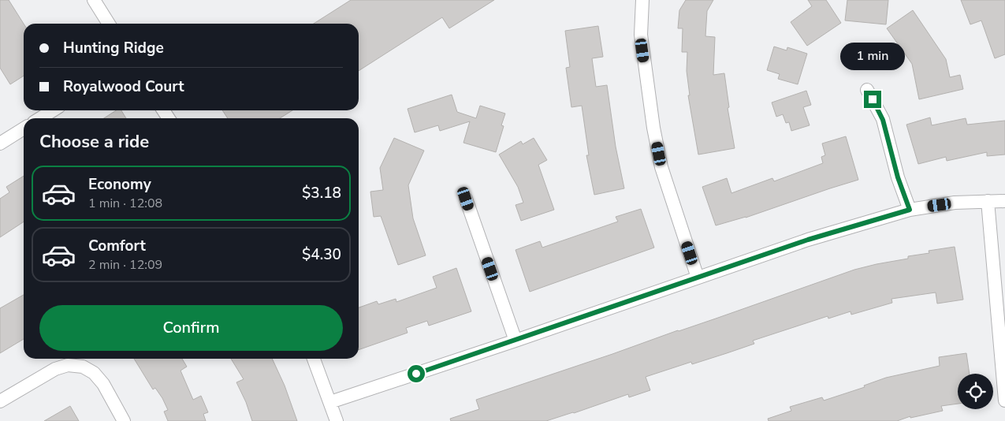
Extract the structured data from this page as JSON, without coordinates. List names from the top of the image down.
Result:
{
  "page": {
    "banner": ["Hunting Ridge", "Royalwood Court"],
    "bubble": "1 min",
    "heading": "Choose a ride",
    "list": [
      {
        "name": "Economy",
        "note": "1 min · 12:08",
        "value": "$3.18"
      },
      {
        "name": "Comfort",
        "note": "2 min · 12:09",
        "value": "$4.30"
      }
    ],
    "buttons": "Confirm"
  }
}
